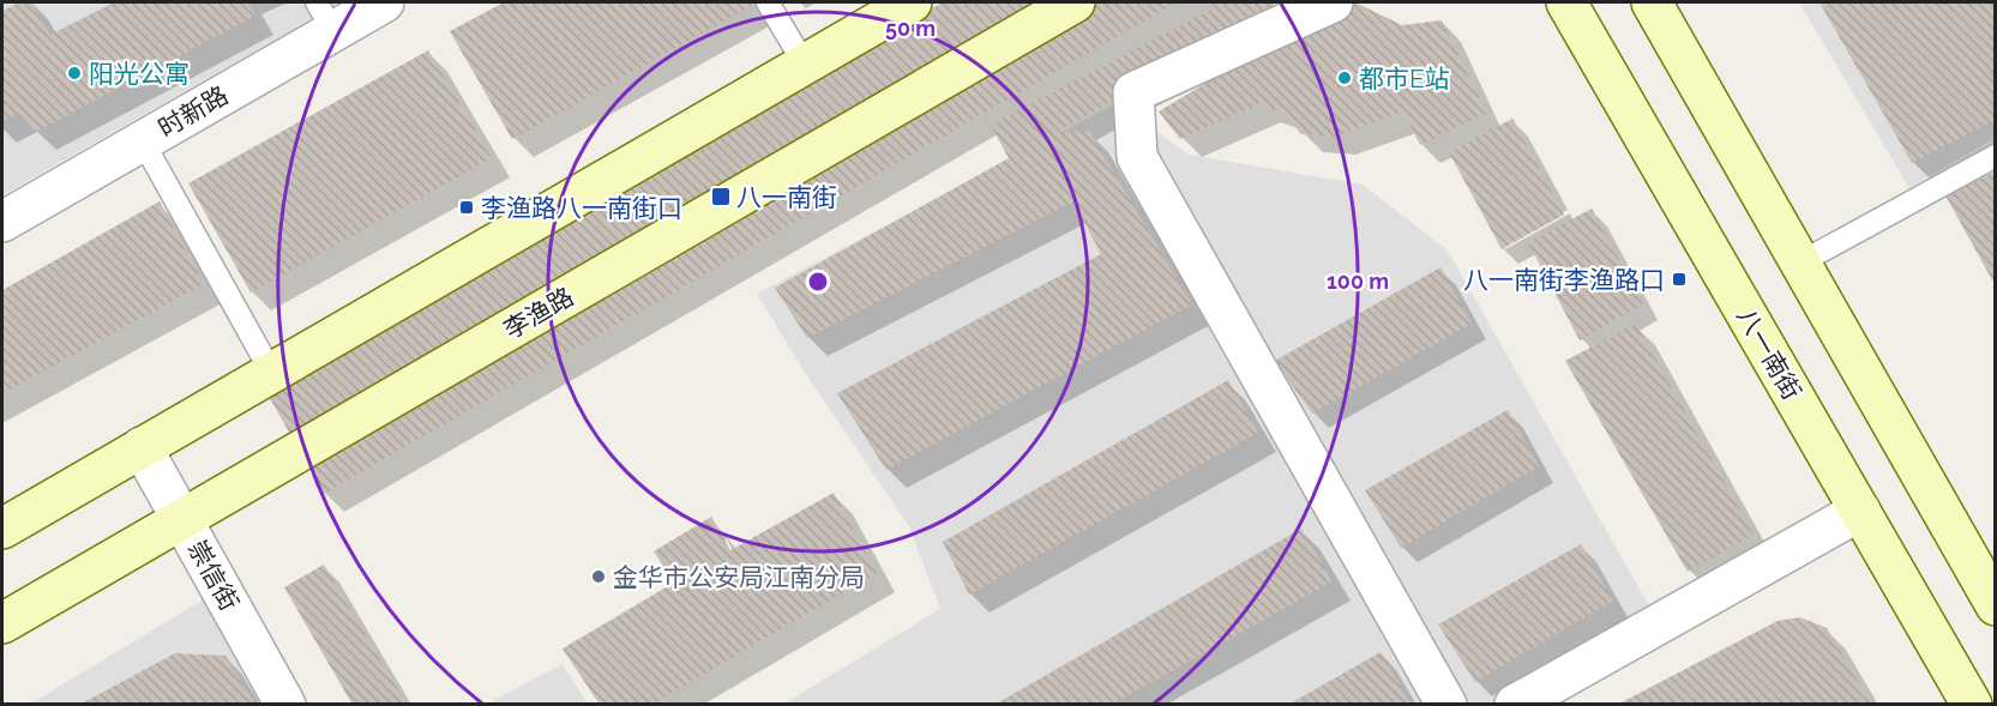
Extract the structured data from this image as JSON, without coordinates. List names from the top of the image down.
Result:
{
  "streets": {
    "main road": ["李渔路", "八一南街"],
    "street": ["时新路", "崇信街"]
  },
  "crossings": [
    ["李渔路", "崇信街"]
  ],
  "places": {
    "other": ["阳光公寓", "都市E站", "金华市公安局江南分局"],
    "transit": ["八一南街", "李渔路八一南街口", "八一南街李渔路口"]
  },
  "rings": ["50 m", "100 m"]
}
